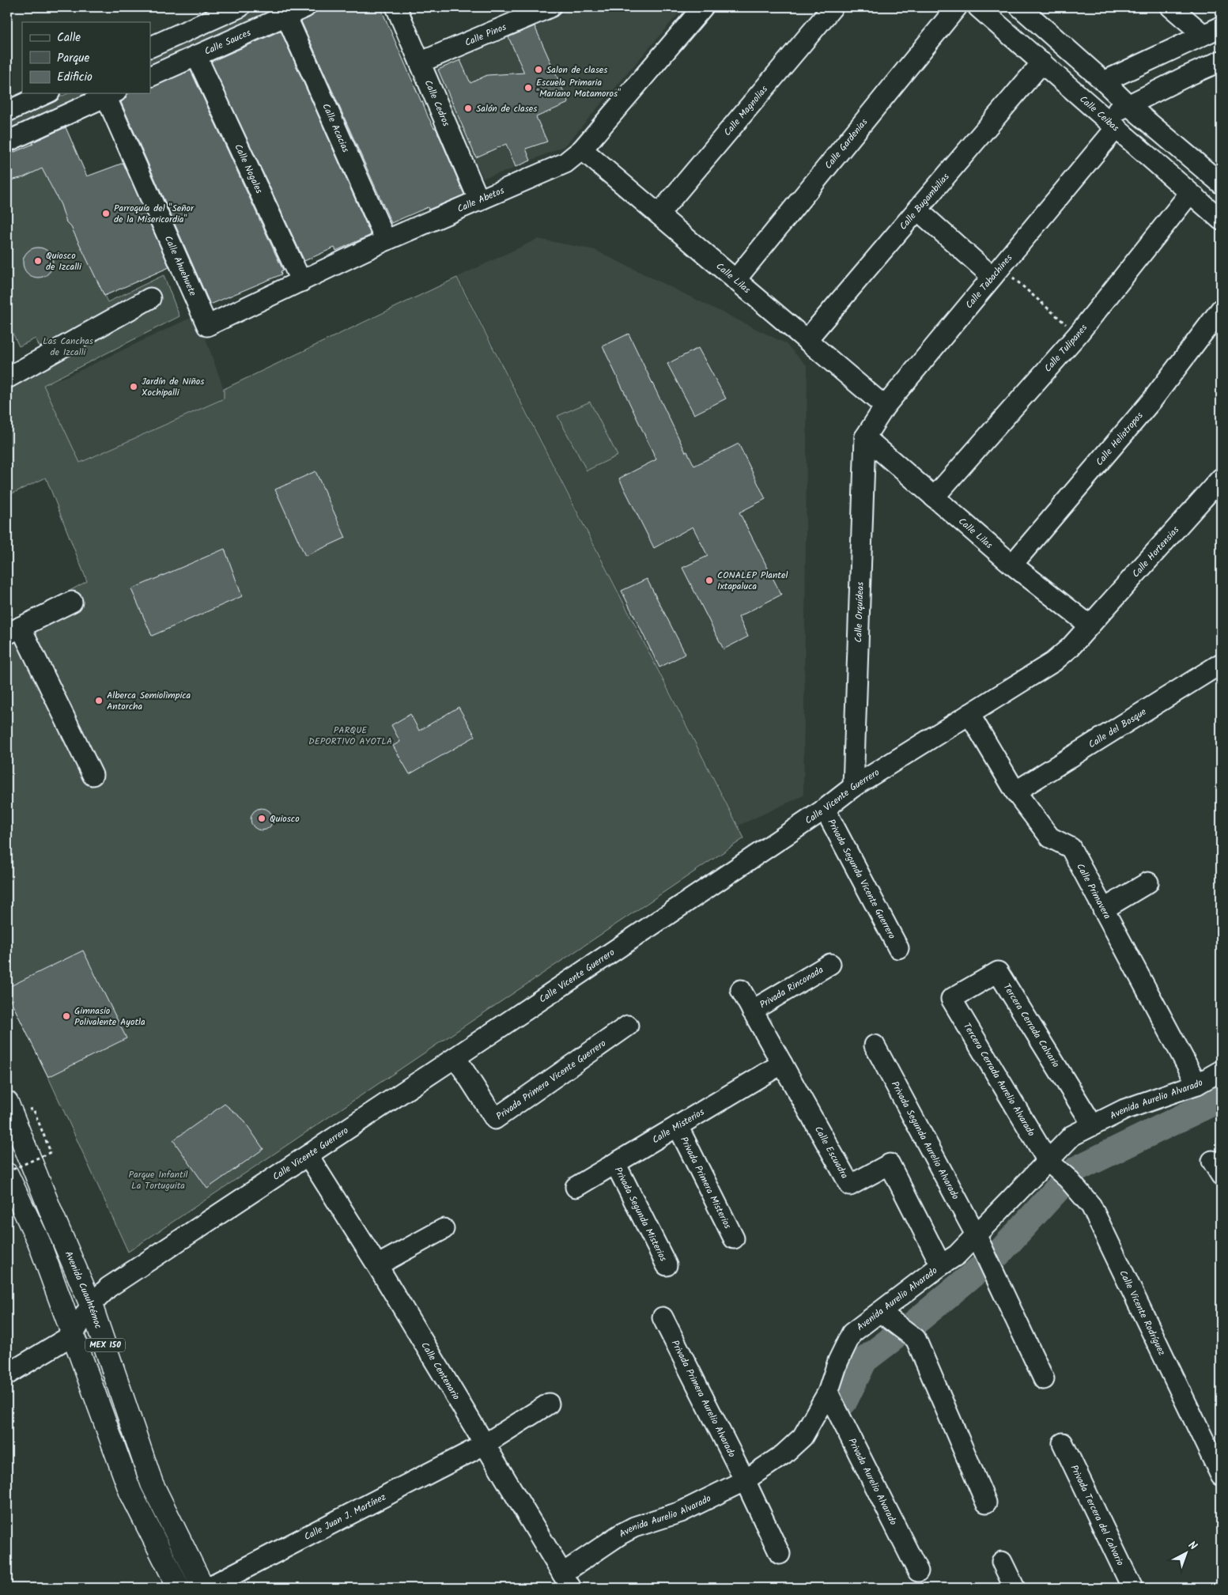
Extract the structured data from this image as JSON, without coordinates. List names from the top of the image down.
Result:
{
  "streets": {
    "main road": ["Avenida Cuauhtémoc", "MEX 150"],
    "street": [
      "Calle Pinos",
      "Calle Sauces",
      "Calle Cedros",
      "Calle Magnolias",
      "Calle Ceibas",
      "Calle Acacias",
      "Calle Gardenias",
      "Calle Nogales",
      "Calle Abetos",
      "Calle Bugambilias",
      "Calle Ahuehuete",
      "Calle Lilas",
      "Calle Tabachines",
      "Calle Tulipanes",
      "Calle Heliotropos",
      "Calle Hortensias",
      "Calle Orquídeas",
      "Calle del Bosque",
      "Calle Vicente Guerrero",
      "Privada Segunda Vicente Guerrero",
      "Calle Primavera",
      "Privada Rinconada",
      "Tercera Cerrada Calvario",
      "Privada Primera Vicente Guerrero",
      "Tercera Cerrada Aurelio Alvarado",
      "Avenida Aurelio Alvarado",
      "Calle Misterios",
      "Privada Segunda Aurelio Alvarado",
      "Calle Escuadra",
      "Privada Primera Misterios",
      "Privada Segunda Misterios",
      "Calle Vicente Rodríguez",
      "Calle Centenario",
      "Privada Primera Aurelio Alvarado",
      "Privada Aurelio Alvarado",
      "Privada Tercera del Calvario",
      "Calle Juan J. Martínez"
    ]
  },
  "crossings": [
    ["Calle Pinos", "Calle Cedros"],
    ["Calle Sauces", "Calle Acacias"],
    ["Calle Sauces", "Calle Nogales"],
    ["Calle Cedros", "Calle Abetos"],
    ["Calle Magnolias", "Calle Lilas"],
    ["Calle Ceibas", "Calle Bugambilias"],
    ["Calle Ceibas", "Calle Tabachines"],
    ["Calle Ceibas", "Calle Tulipanes"],
    ["Calle Acacias", "Calle Abetos"],
    ["Calle Gardenias", "Calle Lilas"],
    ["Calle Nogales", "Calle Abetos"],
    ["Calle Abetos", "Calle Ahuehuete"],
    ["Calle Abetos", "Calle Lilas"],
    ["Calle Bugambilias", "Calle Lilas"],
    ["Calle Lilas", "Calle Tabachines"],
    ["Calle Lilas", "Calle Tulipanes"],
    ["Calle Lilas", "Calle Heliotropos"],
    ["Calle Lilas", "Calle Hortensias"],
    ["Calle Lilas", "Calle Orquídeas"],
    ["Calle Lilas", "Calle Vicente Guerrero"],
    ["Calle Tabachines", "Calle Orquídeas"],
    ["Calle Hortensias", "Calle Vicente Guerrero"],
    ["Calle Orquídeas", "Calle Vicente Guerrero"],
    ["Calle del Bosque", "Calle Primavera"],
    ["Calle Vicente Guerrero", "Privada Segunda Vicente Guerrero"],
    ["Calle Vicente Guerrero", "Calle Primavera"],
    ["Calle Vicente Guerrero", "Privada Primera Vicente Guerrero"],
    ["Calle Vicente Guerrero", "Avenida Cuauhtémoc"],
    ["Calle Vicente Guerrero", "MEX 150"],
    ["Calle Vicente Guerrero", "Calle Centenario"],
    ["Calle Primavera", "Avenida Aurelio Alvarado"],
    ["Tercera Cerrada Calvario", "Tercera Cerrada Aurelio Alvarado"],
    ["Tercera Cerrada Calvario", "Avenida Aurelio Alvarado"],
    ["Tercera Cerrada Aurelio Alvarado", "Avenida Aurelio Alvarado"],
    ["Tercera Cerrada Aurelio Alvarado", "Calle Vicente Rodríguez"],
    ["Avenida Aurelio Alvarado", "Privada Segunda Aurelio Alvarado"],
    ["Avenida Aurelio Alvarado", "Calle Escuadra"],
    ["Avenida Aurelio Alvarado", "Calle Vicente Rodríguez"],
    ["Avenida Aurelio Alvarado", "Calle Centenario"],
    ["Avenida Aurelio Alvarado", "Privada Primera Aurelio Alvarado"],
    ["Avenida Aurelio Alvarado", "Privada Aurelio Alvarado"],
    ["Calle Misterios", "Calle Escuadra"],
    ["Calle Misterios", "Privada Primera Misterios"],
    ["Calle Misterios", "Privada Segunda Misterios"],
    ["Calle Centenario", "Calle Juan J. Martínez"]
  ],
  "parks": ["Las Canchas de Izcalli", "PARQUE DEPORTIVO AYOTLA", "Parque Infantil La Tortuguita"],
  "places": [
    "Salon de clases",
    "Escuela Primaria \"Mariano Matamoros\"",
    "Salón de clases",
    "Parroquía del \"Señor de la Misericordia\"",
    "Quiosco de Izcalli",
    "Jardín de Niños Xochipalli",
    "CONALEP Plantel Ixtapaluca",
    "Alberca Semiolìmpica Antorcha",
    "Quiosco",
    "Gimnasio Polivalente Ayotla"
  ],
  "legend": ["Calle", "Parque", "Edificio"],
  "north": "top right"
}
